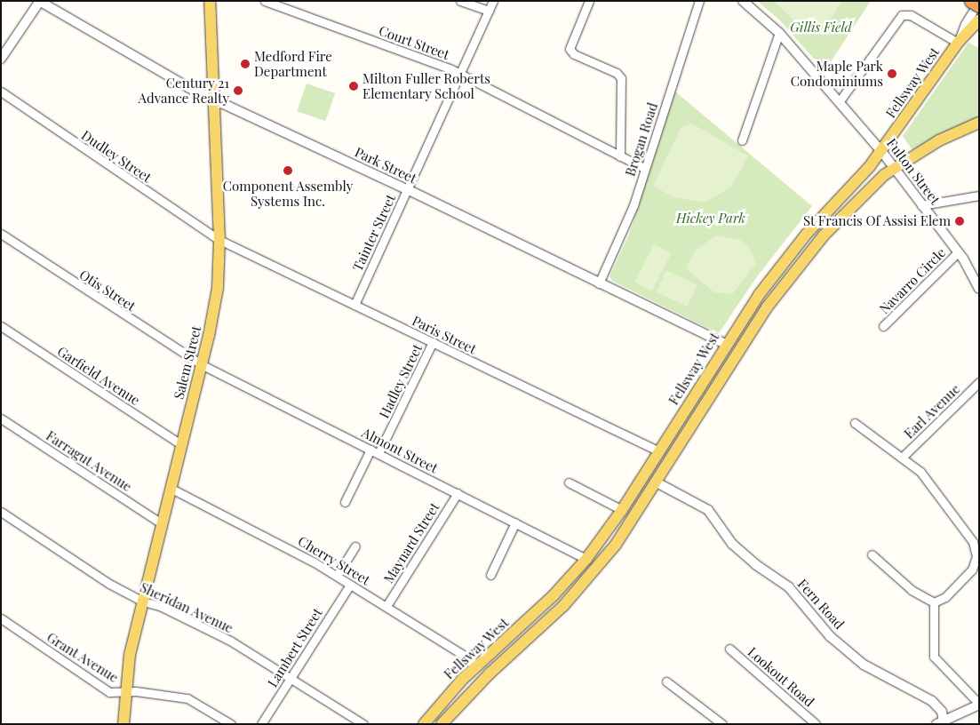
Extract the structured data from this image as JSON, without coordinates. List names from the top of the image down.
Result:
{
  "streets": {
    "main road": ["Fellsway West", "Salem Street"],
    "street": [
      "Court Street",
      "Brogan Road",
      "Dudley Street",
      "Park Street",
      "Fulton Street",
      "Tainter Street",
      "Navarro Circle",
      "Otis Street",
      "Paris Street",
      "Garfield Avenue",
      "Hadley Street",
      "Earl Avenue",
      "Almont Street",
      "Farragut Avenue",
      "Maynard Street",
      "Cherry Street",
      "Fern Road",
      "Sheridan Avenue",
      "Lambert Street",
      "Grant Avenue",
      "Lookout Road"
    ]
  },
  "crossings": [
    ["Court Street", "Brogan Road"],
    ["Court Street", "Tainter Street"],
    ["Fellsway West", "Park Street"],
    ["Fellsway West", "Fulton Street"],
    ["Fellsway West", "Paris Street"],
    ["Fellsway West", "Almont Street"],
    ["Fellsway West", "Cherry Street"],
    ["Fellsway West", "Fern Road"],
    ["Brogan Road", "Park Street"],
    ["Dudley Street", "Paris Street"],
    ["Dudley Street", "Salem Street"],
    ["Park Street", "Tainter Street"],
    ["Park Street", "Salem Street"],
    ["Fulton Street", "Navarro Circle"],
    ["Tainter Street", "Paris Street"],
    ["Otis Street", "Salem Street"],
    ["Otis Street", "Almont Street"],
    ["Paris Street", "Salem Street"],
    ["Paris Street", "Hadley Street"],
    ["Salem Street", "Garfield Avenue"],
    ["Salem Street", "Almont Street"],
    ["Salem Street", "Farragut Avenue"],
    ["Salem Street", "Cherry Street"],
    ["Salem Street", "Sheridan Avenue"],
    ["Salem Street", "Grant Avenue"],
    ["Hadley Street", "Almont Street"],
    ["Almont Street", "Maynard Street"],
    ["Maynard Street", "Cherry Street"],
    ["Cherry Street", "Lambert Street"],
    ["Sheridan Avenue", "Lambert Street"]
  ],
  "parks": ["Gillis Field", "Hickey Park"],
  "places": [
    "Medford Fire Department",
    "Maple Park Condominiums",
    "Milton Fuller Roberts Elementary School",
    "Century 21 Advance Realty",
    "Component Assembly Systems Inc.",
    "St Francis Of Assisi Elem"
  ]
}
